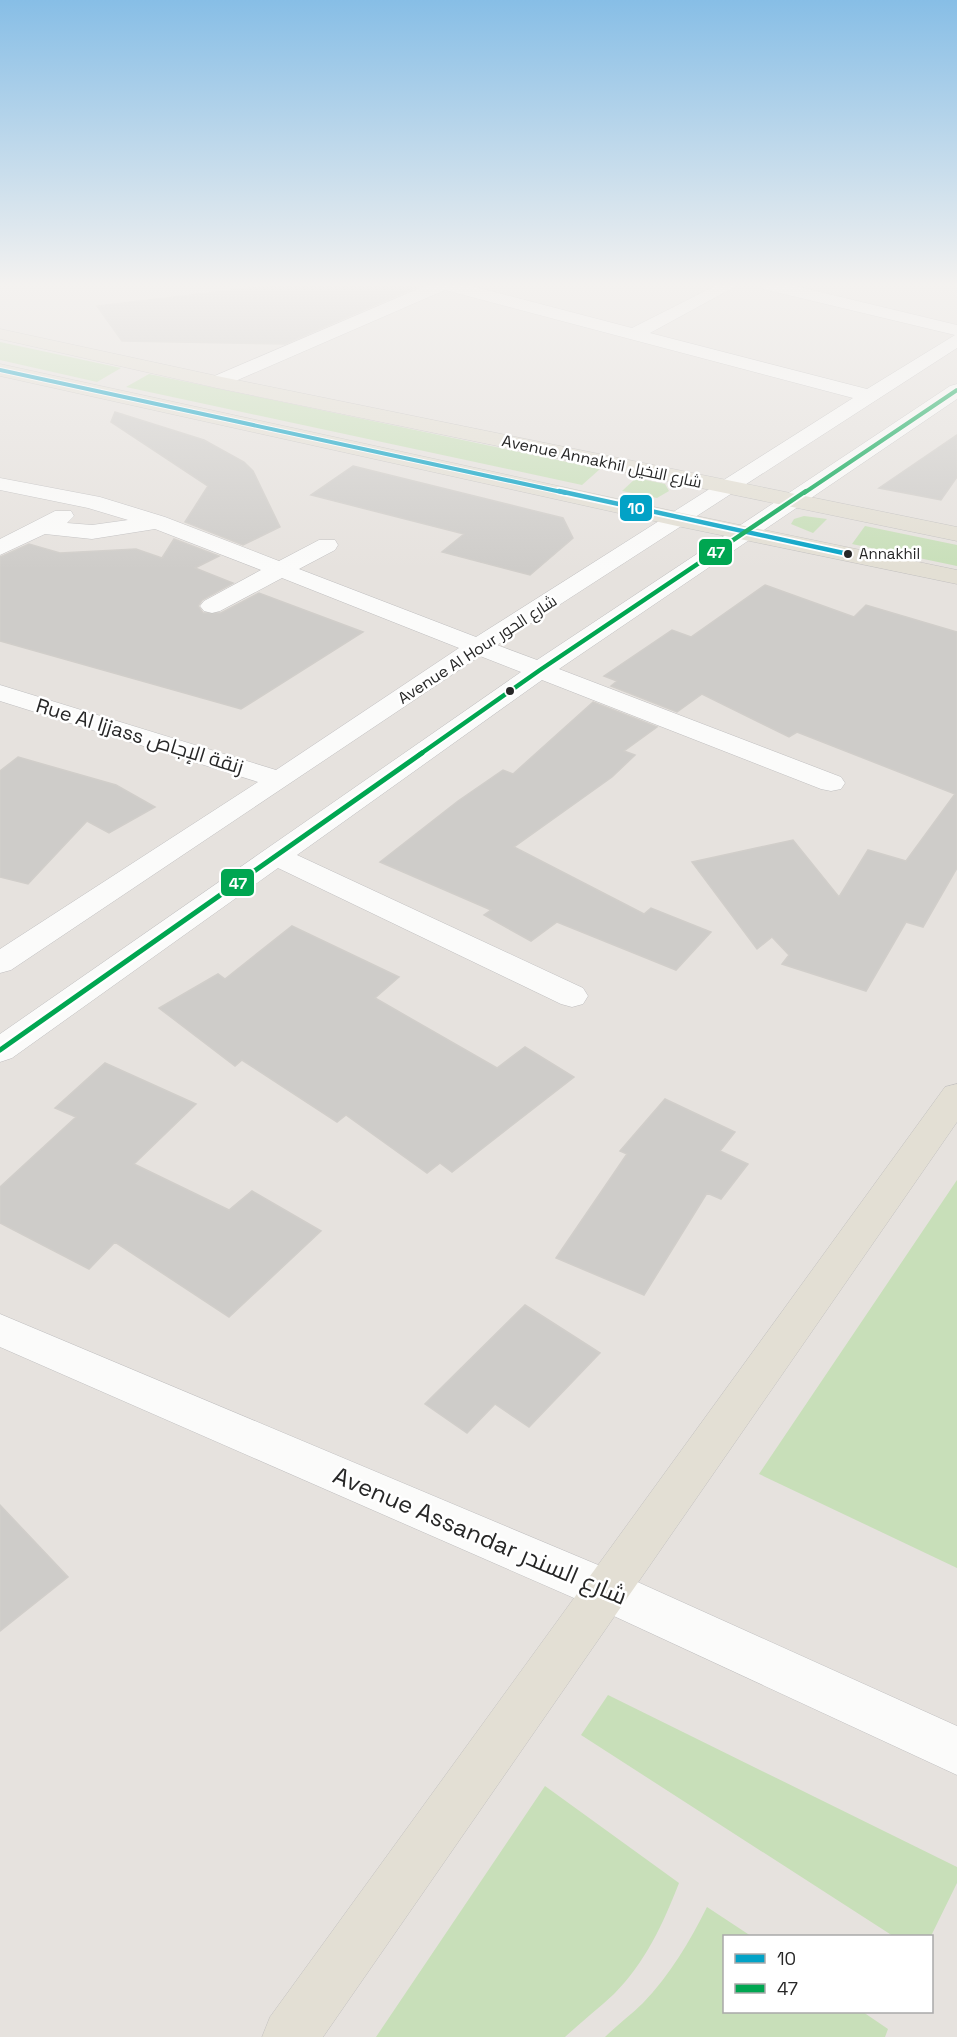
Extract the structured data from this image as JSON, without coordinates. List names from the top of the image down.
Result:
{
  "streets": {
    "main road": ["Avenue Annakhil شارع النخيل"],
    "street": ["Avenue Al Hour شارع الحور", "Rue Al Ijjass زنقة الإجاص", "Avenue Assandar شارع السندر"]
  },
  "crossings": [
    ["Avenue Annakhil شارع النخيل", "Avenue Al Hour شارع الحور"],
    ["Avenue Al Hour شارع الحور", "Rue Al Ijjass زنقة الإجاص"]
  ],
  "places": ["Annakhil"],
  "lines": ["transit line 10", "transit line 47"],
  "legend": ["10", "47"]
}
